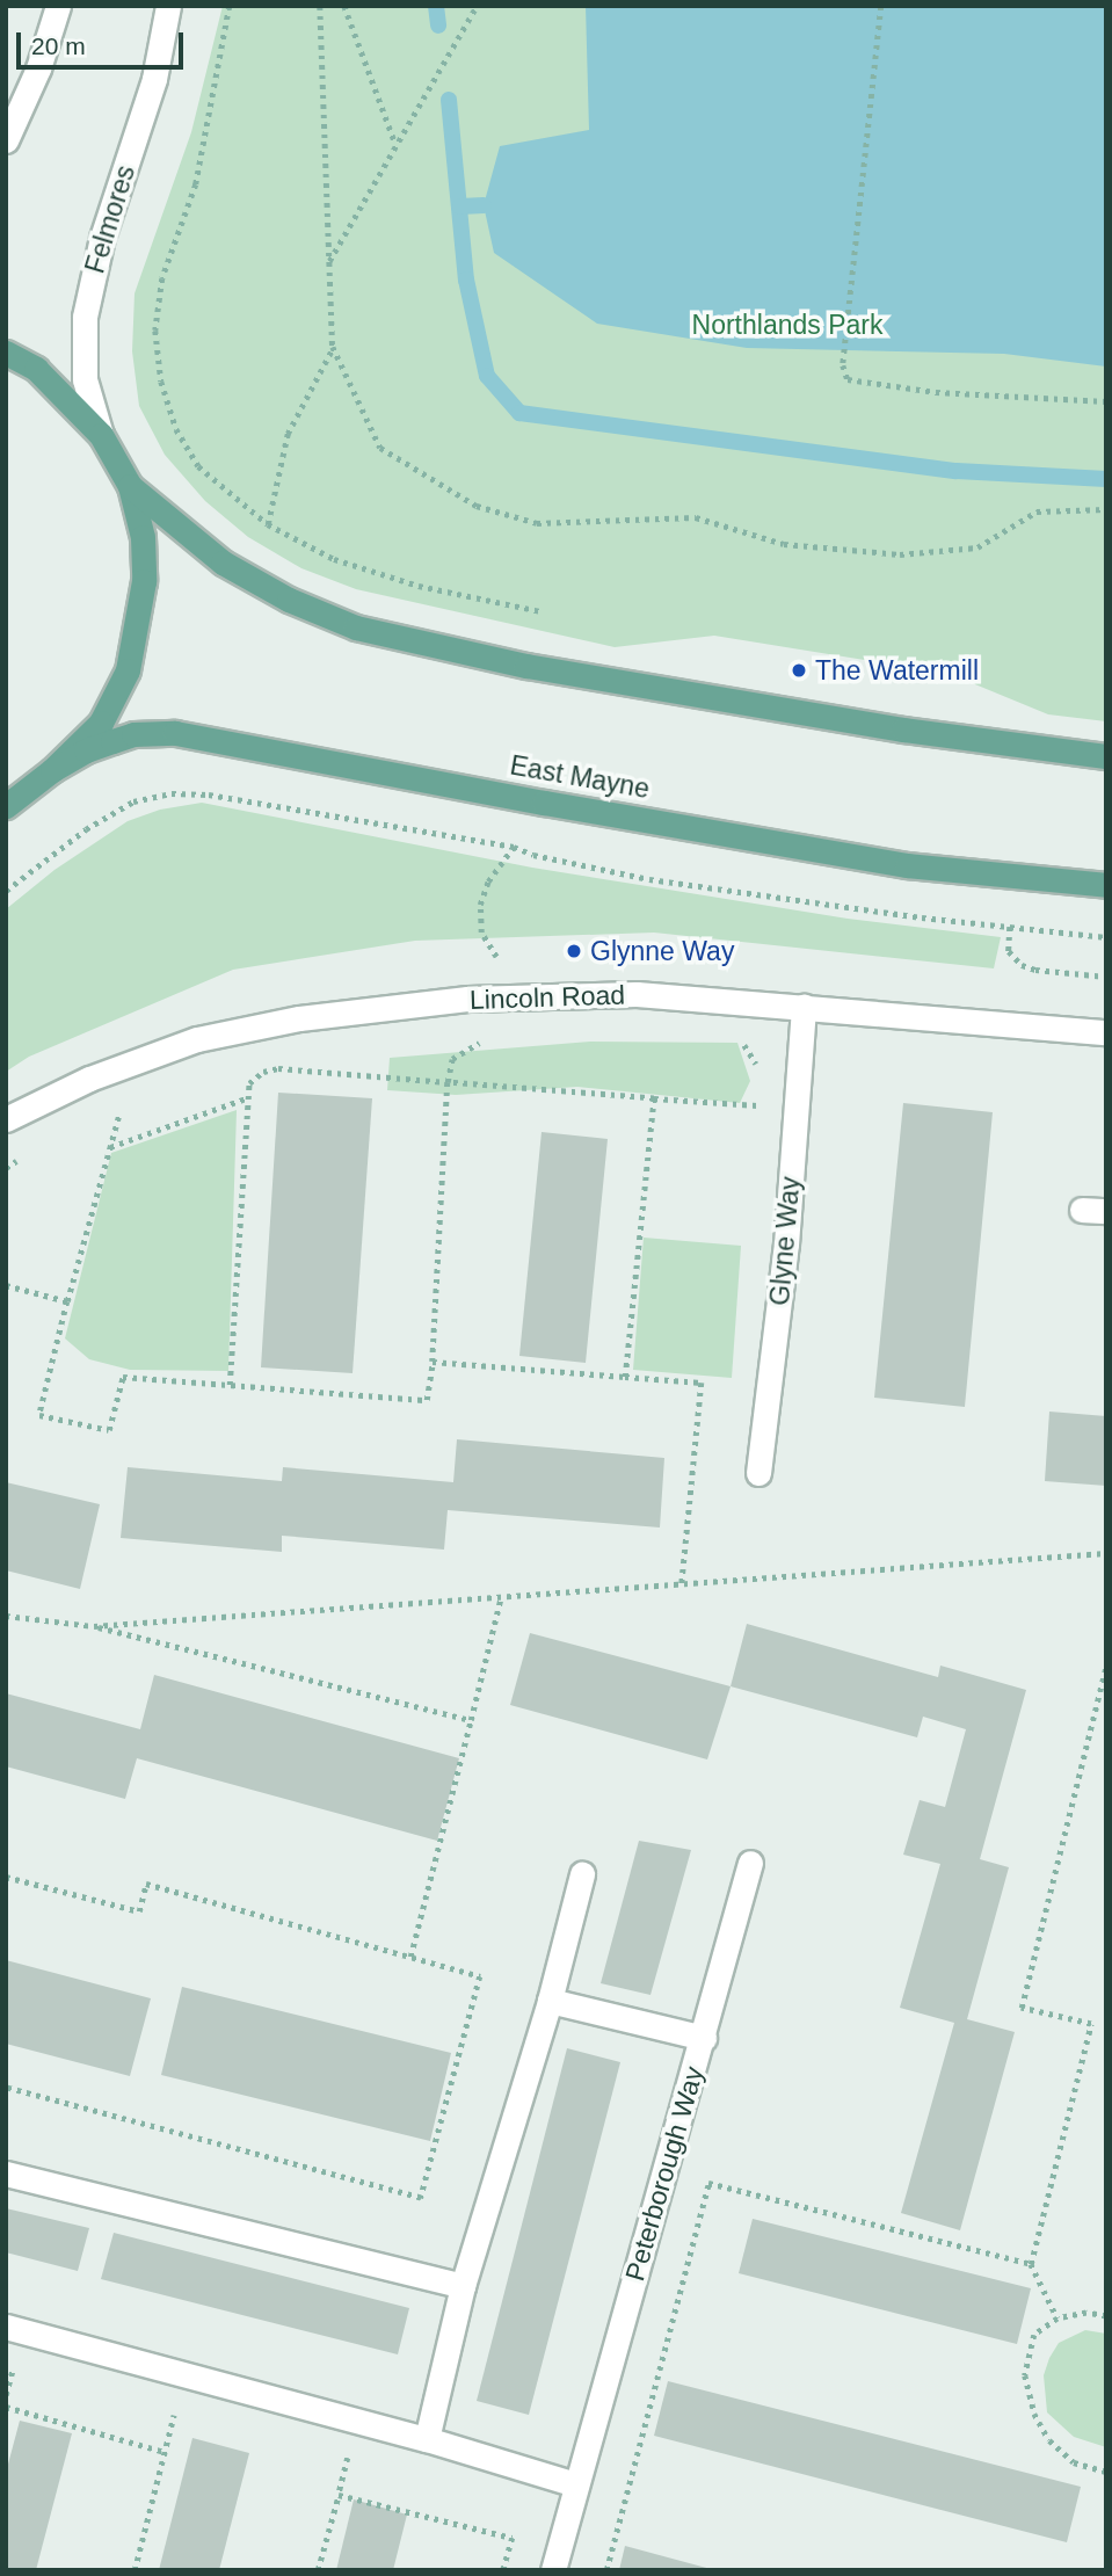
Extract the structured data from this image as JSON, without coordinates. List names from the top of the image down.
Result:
{
  "streets": {
    "main road": ["East Mayne"],
    "street": [
      "Felmores",
      "Lincoln Road",
      "Glyne Way",
      "Peterborough Way"
    ]
  },
  "crossings": [
    ["Lincoln Road", "Glyne Way"]
  ],
  "parks": ["Northlands Park"],
  "places": ["The Watermill", "Glynne Way"],
  "scale_bar": "20 m"
}
